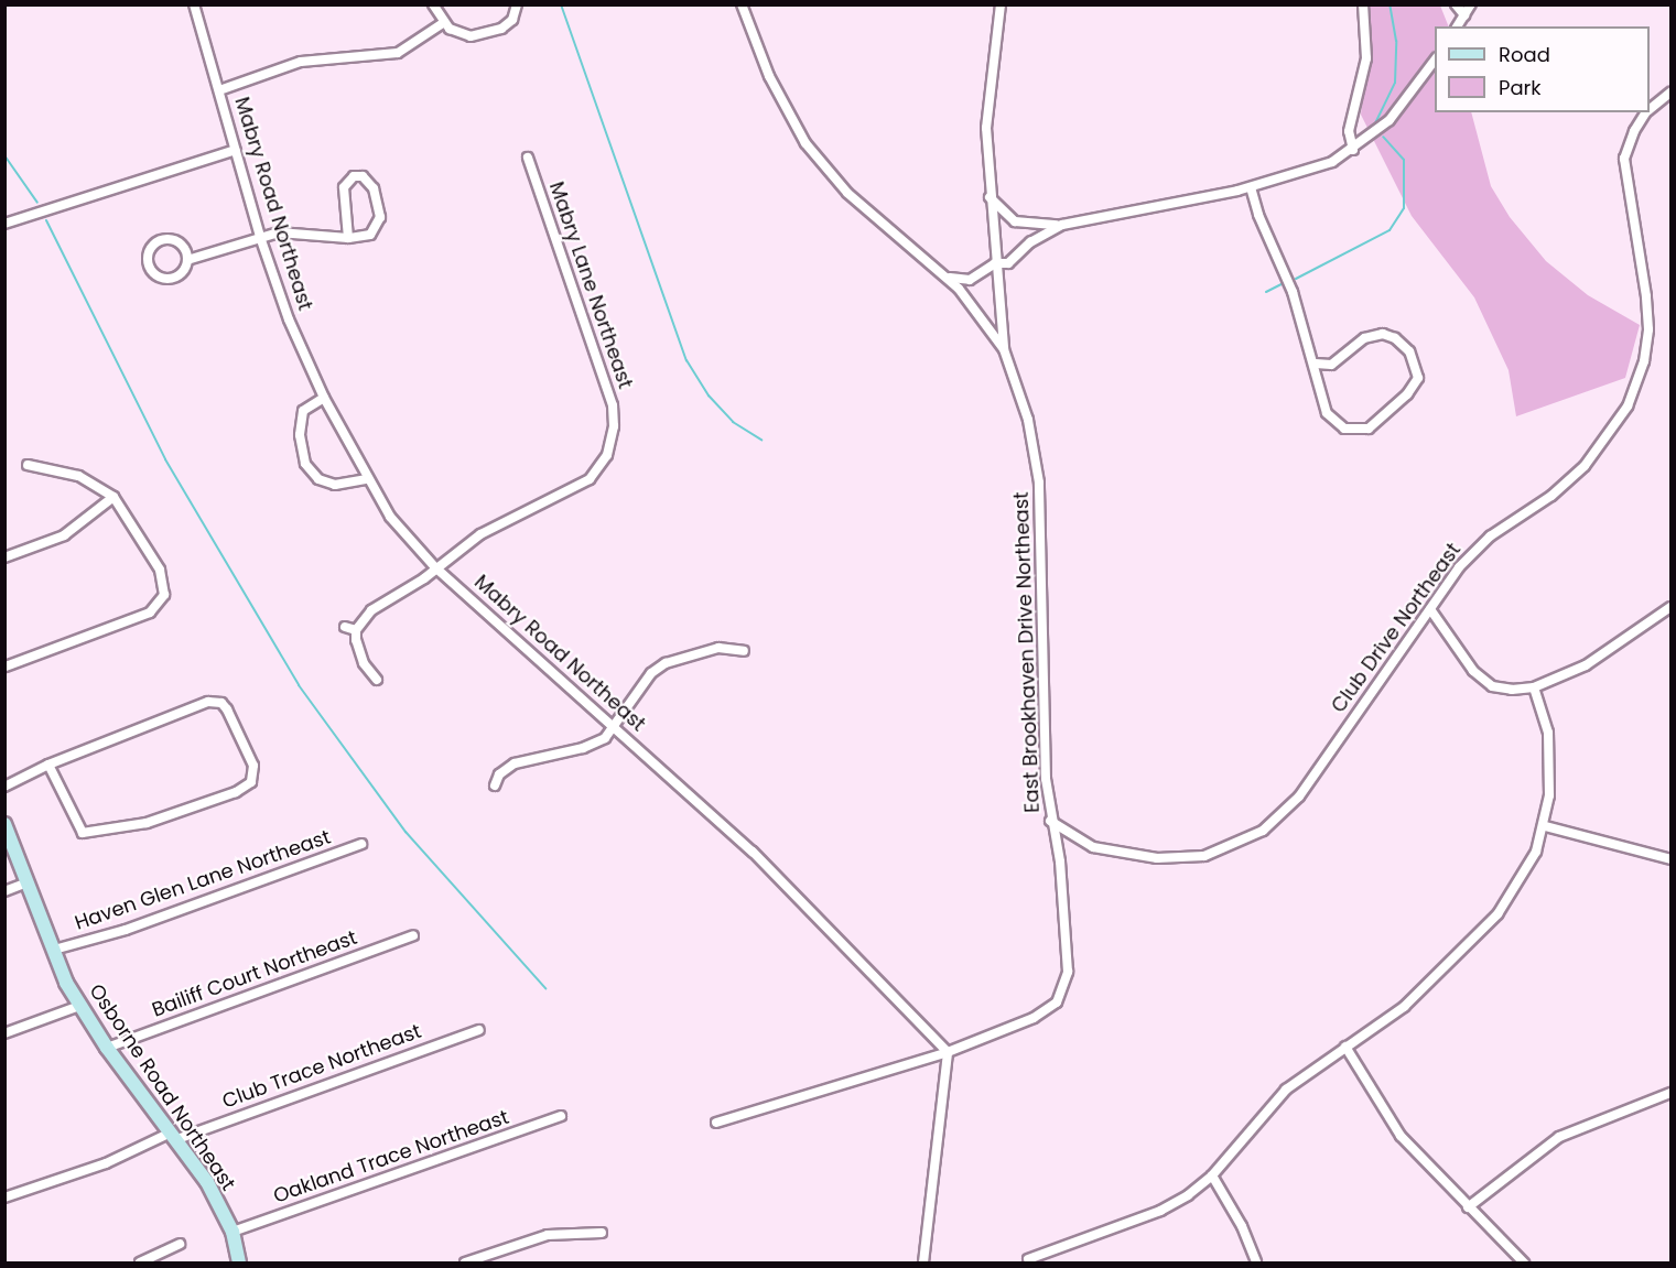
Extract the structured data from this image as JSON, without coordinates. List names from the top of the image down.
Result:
{
  "streets": {
    "street": [
      "Mabry Road Northeast",
      "Mabry Lane Northeast",
      "Club Drive Northeast",
      "East Brookhaven Drive Northeast",
      "Haven Glen Lane Northeast",
      "Bailiff Court Northeast",
      "Club Trace Northeast",
      "Osborne Road Northeast",
      "Oakland Trace Northeast"
    ]
  },
  "crossings": [
    ["Mabry Road Northeast", "Mabry Lane Northeast"],
    ["Mabry Road Northeast", "East Brookhaven Drive Northeast"],
    ["Club Drive Northeast", "East Brookhaven Drive Northeast"],
    ["Haven Glen Lane Northeast", "Osborne Road Northeast"],
    ["Bailiff Court Northeast", "Osborne Road Northeast"],
    ["Club Trace Northeast", "Osborne Road Northeast"],
    ["Osborne Road Northeast", "Oakland Trace Northeast"]
  ],
  "legend": ["Road", "Park"]
}
